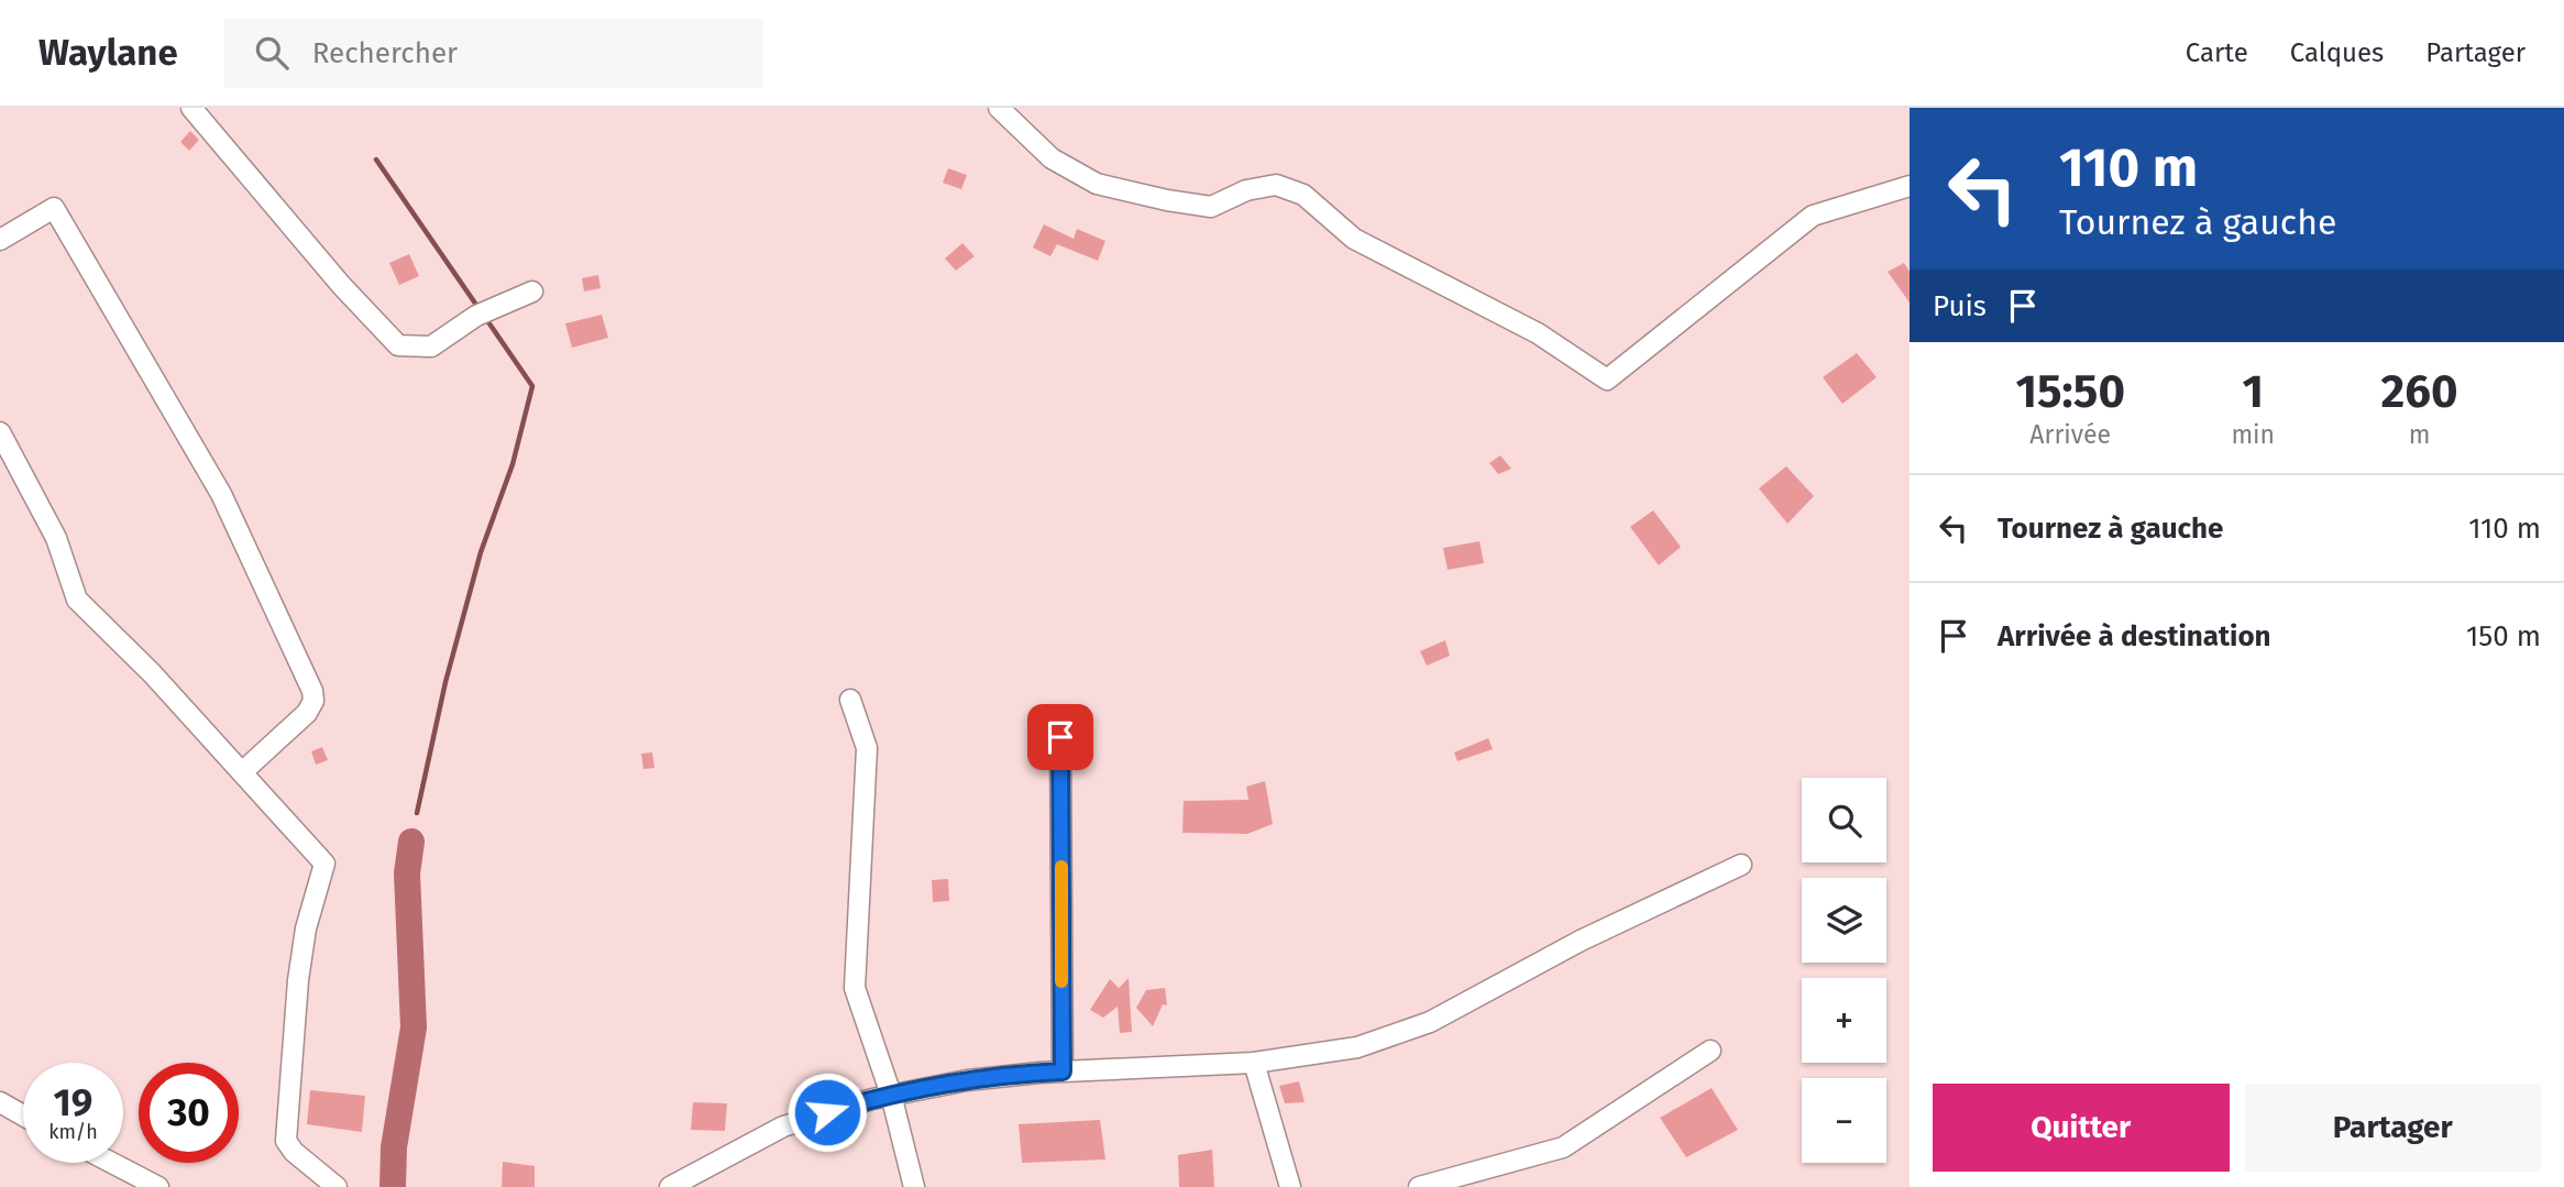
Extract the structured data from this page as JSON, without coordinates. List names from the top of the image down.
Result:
{
  "page": {
    "header": "Waylane",
    "search": "Rechercher",
    "nav": ["Carte", "Calques", "Partager"],
    "turn": ["110 m", "Tournez à gauche"],
    "then": "Puis",
    "eta": [
      "15:50",
      "Arrivée",
      "1",
      "min",
      "260",
      "m"
    ],
    "list": [
      {
        "name": "Tournez à gauche",
        "value": "110 m"
      },
      {
        "name": "Arrivée à destination",
        "value": "150 m"
      }
    ],
    "map_buttons": ["+", "−"],
    "speed": "19 km/h",
    "limit": "30",
    "buttons": ["Quitter", "Partager"]
  }
}
